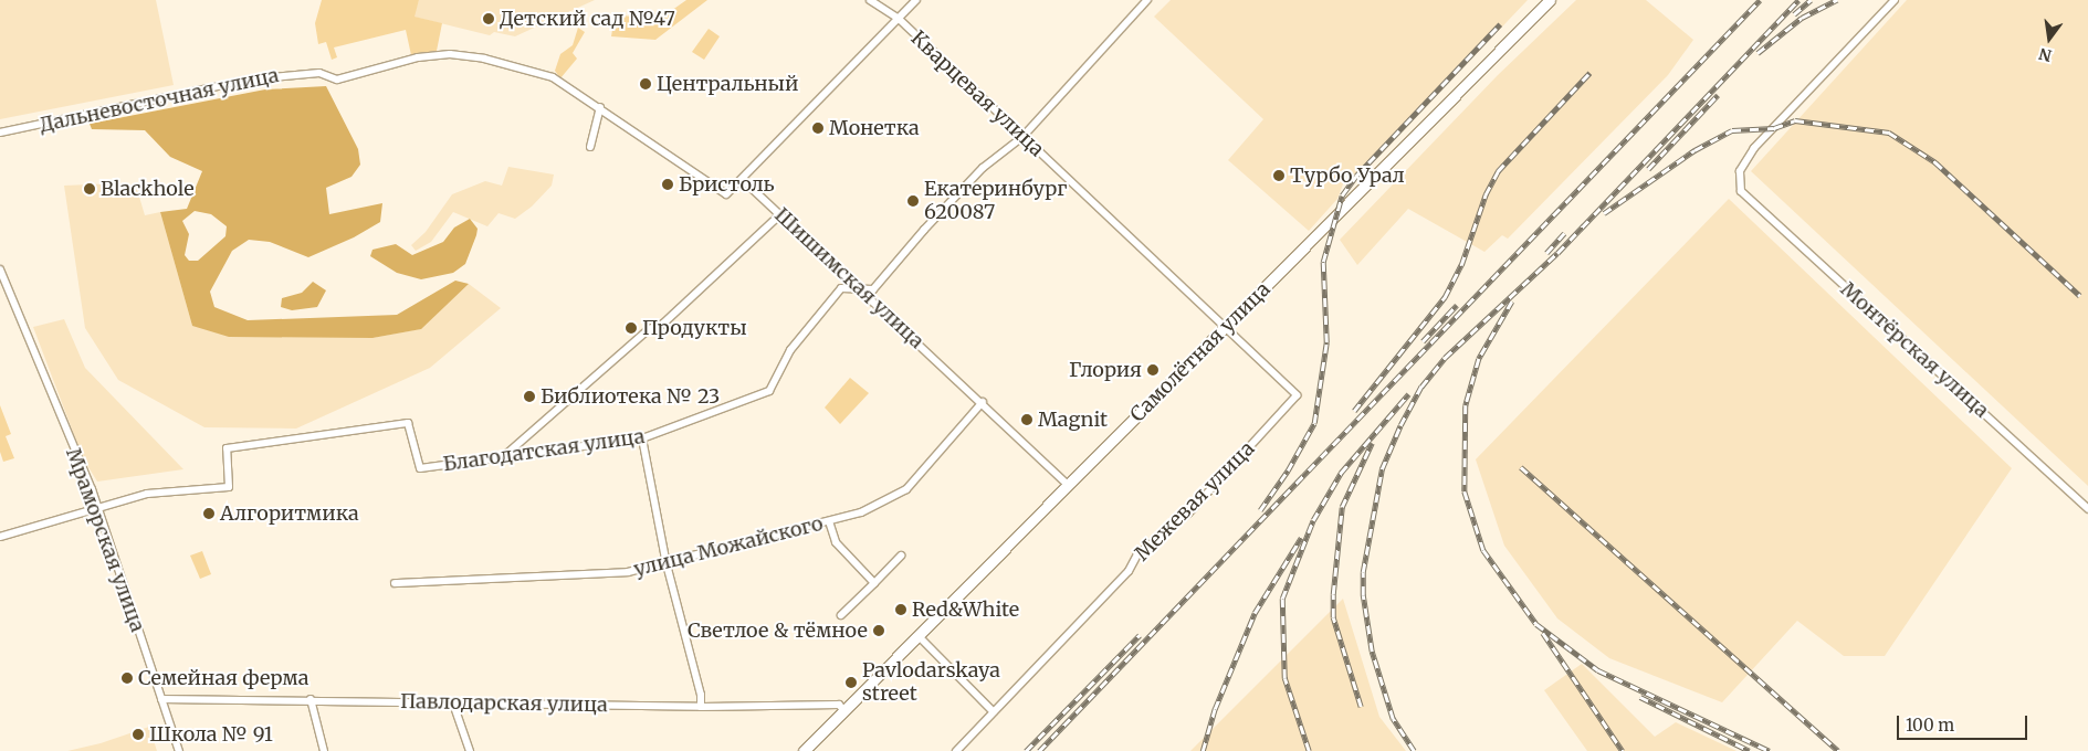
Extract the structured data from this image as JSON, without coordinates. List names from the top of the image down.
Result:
{
  "streets": {
    "main road": ["Самолётная улица"],
    "street": [
      "Кварцевая улица",
      "Дальневосточная улица",
      "Шишимская улица",
      "Монтёрская улица",
      "Благодатская улица",
      "Межевая улица",
      "Мраморская улица",
      "улица Можайского",
      "Павлодарская улица"
    ]
  },
  "crossings": [
    ["Кварцевая улица", "Самолётная улица"],
    ["Кварцевая улица", "Благодатская улица"],
    ["Кварцевая улица", "Межевая улица"],
    ["Шишимская улица", "Самолётная улица"],
    ["Шишимская улица", "Благодатская улица"],
    ["Шишимская улица", "улица Можайского"],
    ["Самолётная улица", "Межевая улица"],
    ["Самолётная улица", "Павлодарская улица"],
    ["Благодатская улица", "Мраморская улица"],
    ["Мраморская улица", "Павлодарская улица"]
  ],
  "places": [
    "Детский сад №47",
    "Центральный",
    "Монетка",
    "Турбо Урал",
    "Бристоль",
    "Blackhole",
    "Екатеринбург 620087",
    "Продукты",
    "Глория",
    "Библиотека № 23",
    "Magnit",
    "Алгоритмика",
    "Red&White",
    "Светлое & тёмное",
    "Семейная ферма",
    "Pavlodarskaya street",
    "Школа № 91"
  ],
  "scale_bar": "100 m",
  "north": "bottom"
}
